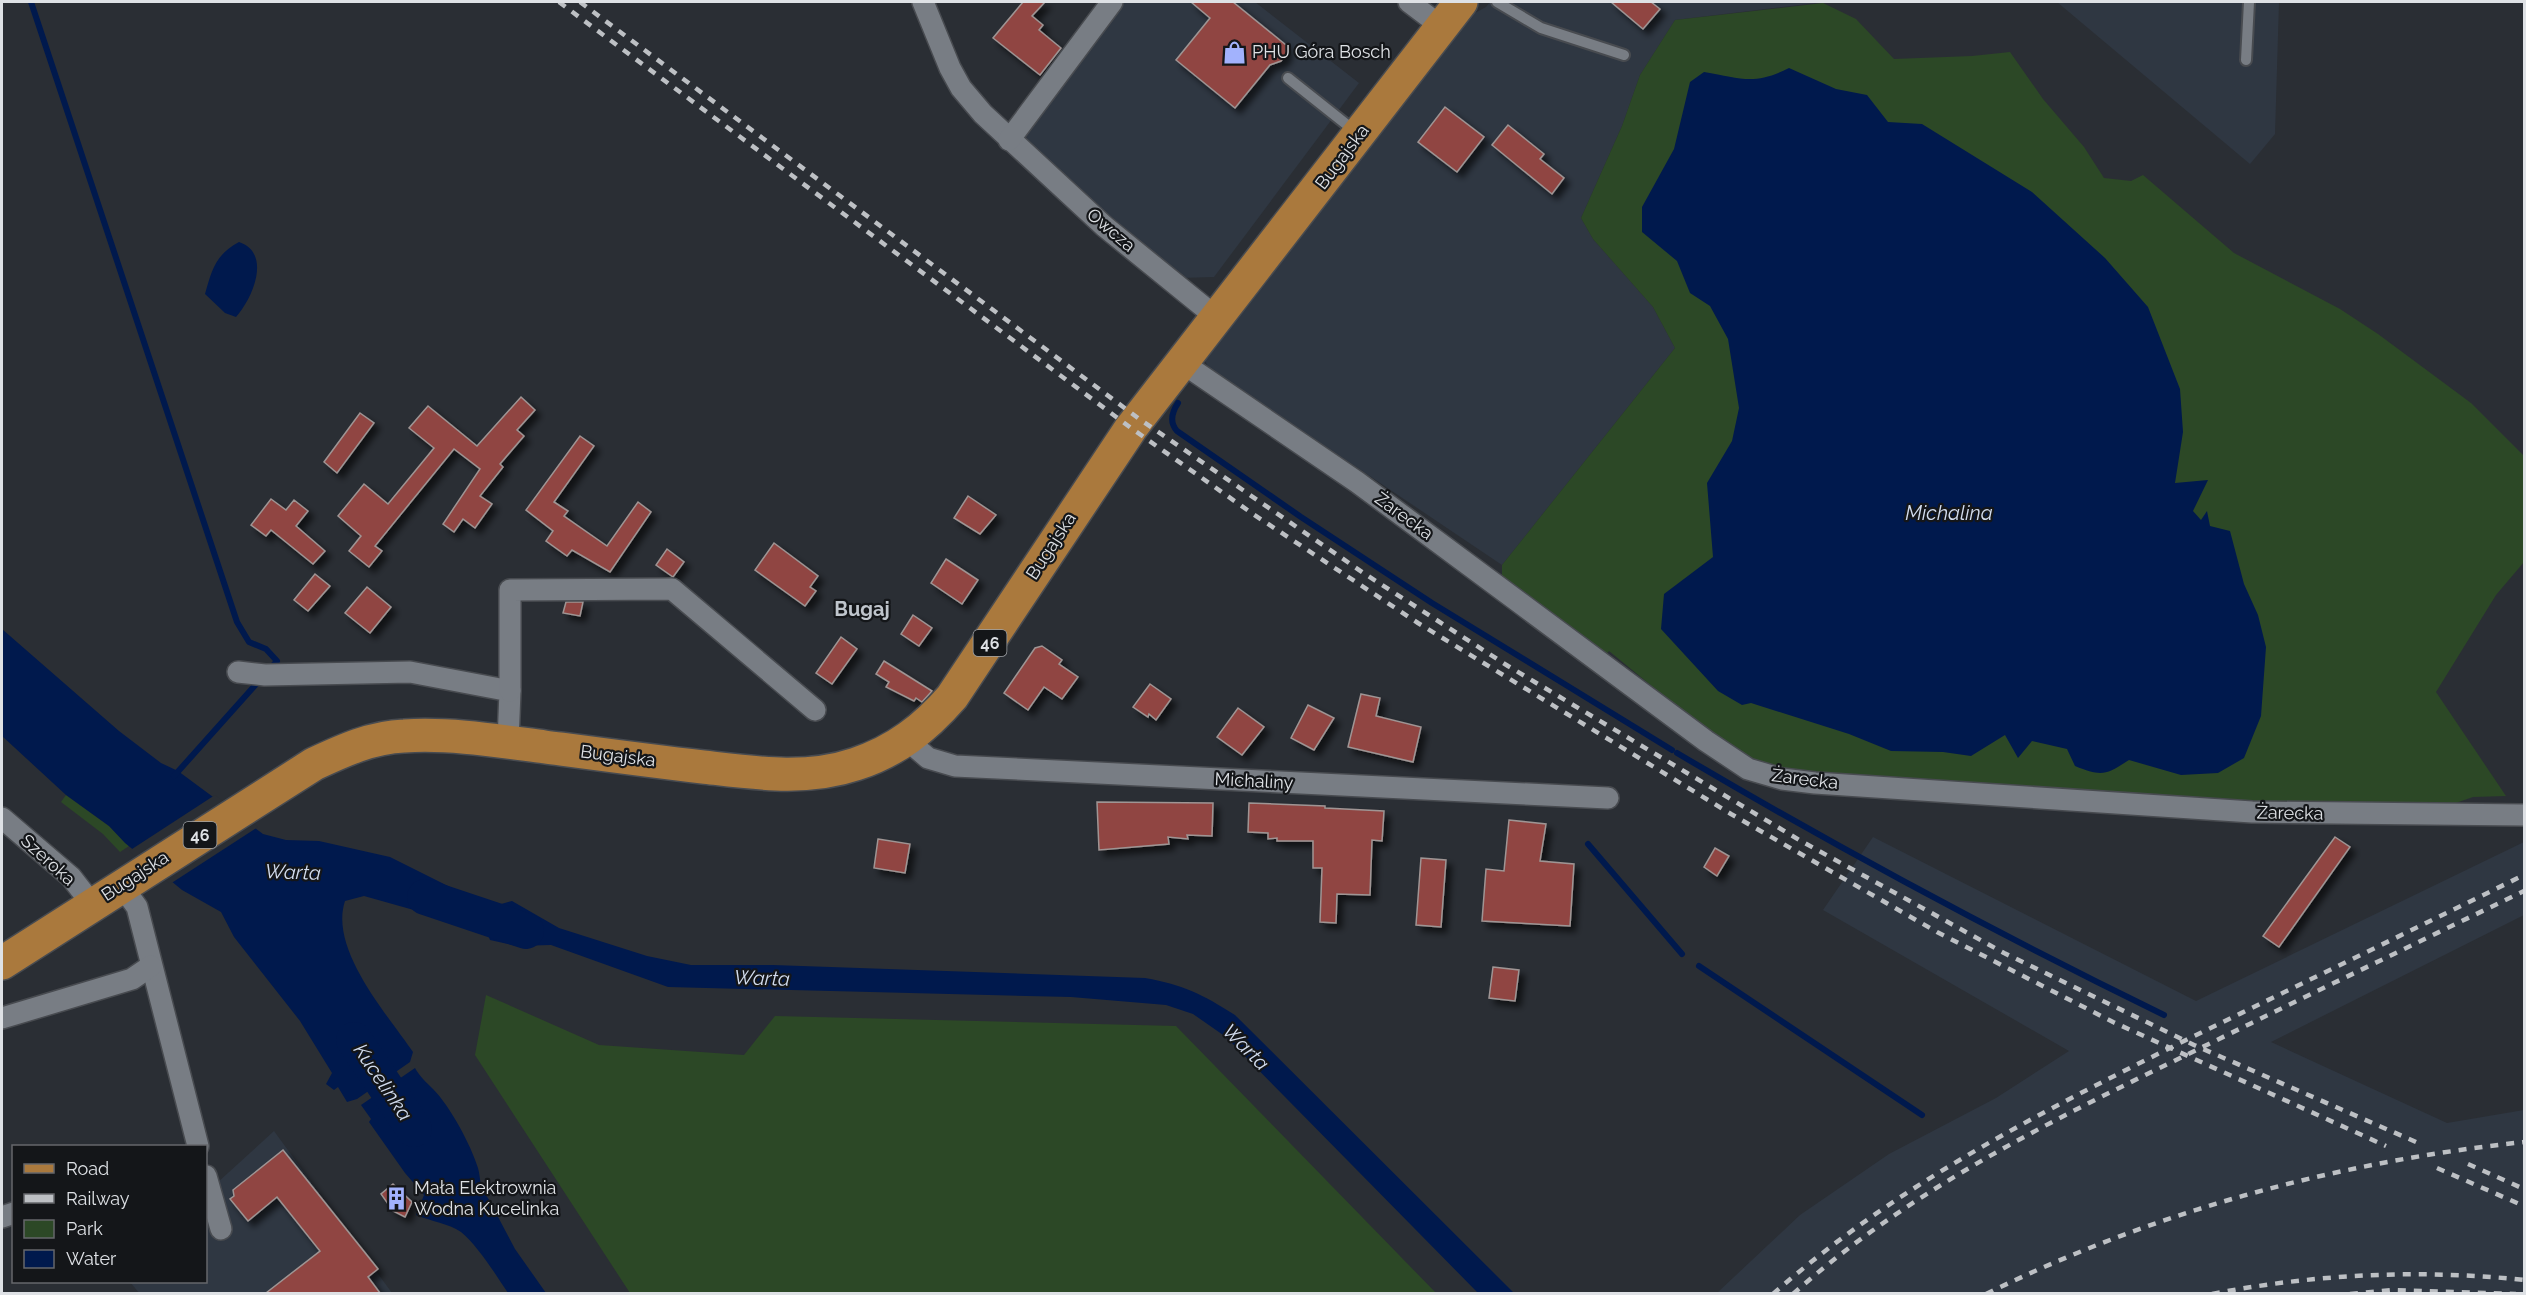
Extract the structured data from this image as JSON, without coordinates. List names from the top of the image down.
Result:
{
  "streets": {
    "main road": ["Bugajska", "46"],
    "street": [
      "Owcza",
      "Żarecka",
      "Michaliny",
      "Szeroka"
    ]
  },
  "crossings": [
    ["Bugajska", "Owcza"],
    ["Bugajska", "Żarecka"],
    ["Bugajska", "Michaliny"],
    ["Bugajska", "Szeroka"]
  ],
  "districts": ["Bugaj"],
  "water": ["Michalina", "Warta", "Kucelinka"],
  "places": {
    "shop": ["PHU Góra Bosch"],
    "building": ["Mała Elektrownia Wodna Kucelinka"]
  },
  "legend": [
    "Road",
    "Railway",
    "Park",
    "Water"
  ]
}
